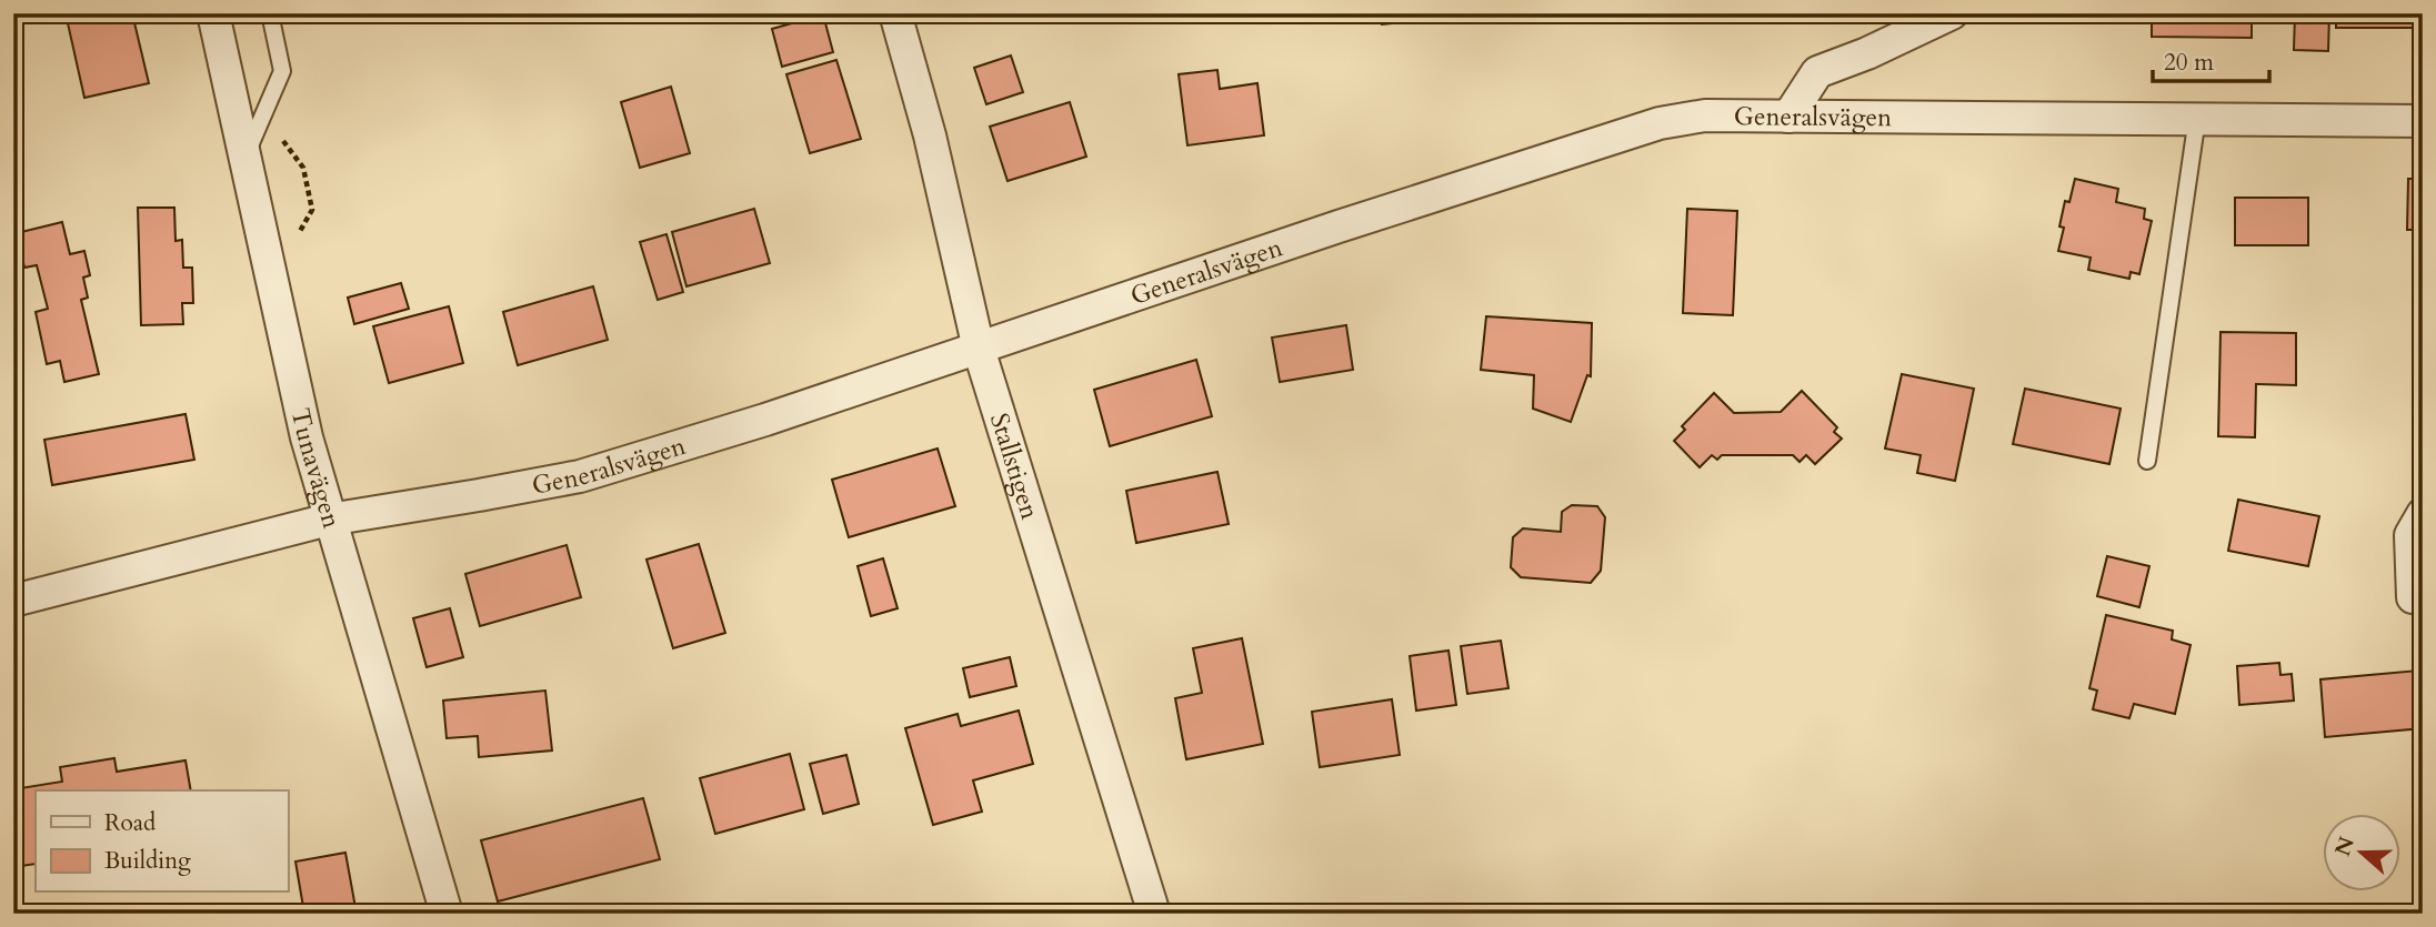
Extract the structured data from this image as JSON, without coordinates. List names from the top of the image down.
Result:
{
  "streets": {
    "street": ["Generalsvägen", "Stallstigen", "Tunavägen"]
  },
  "crossings": [
    ["Generalsvägen", "Stallstigen"],
    ["Generalsvägen", "Tunavägen"]
  ],
  "legend": ["Road", "Building"],
  "scale_bar": "20 m",
  "north": "left"
}
